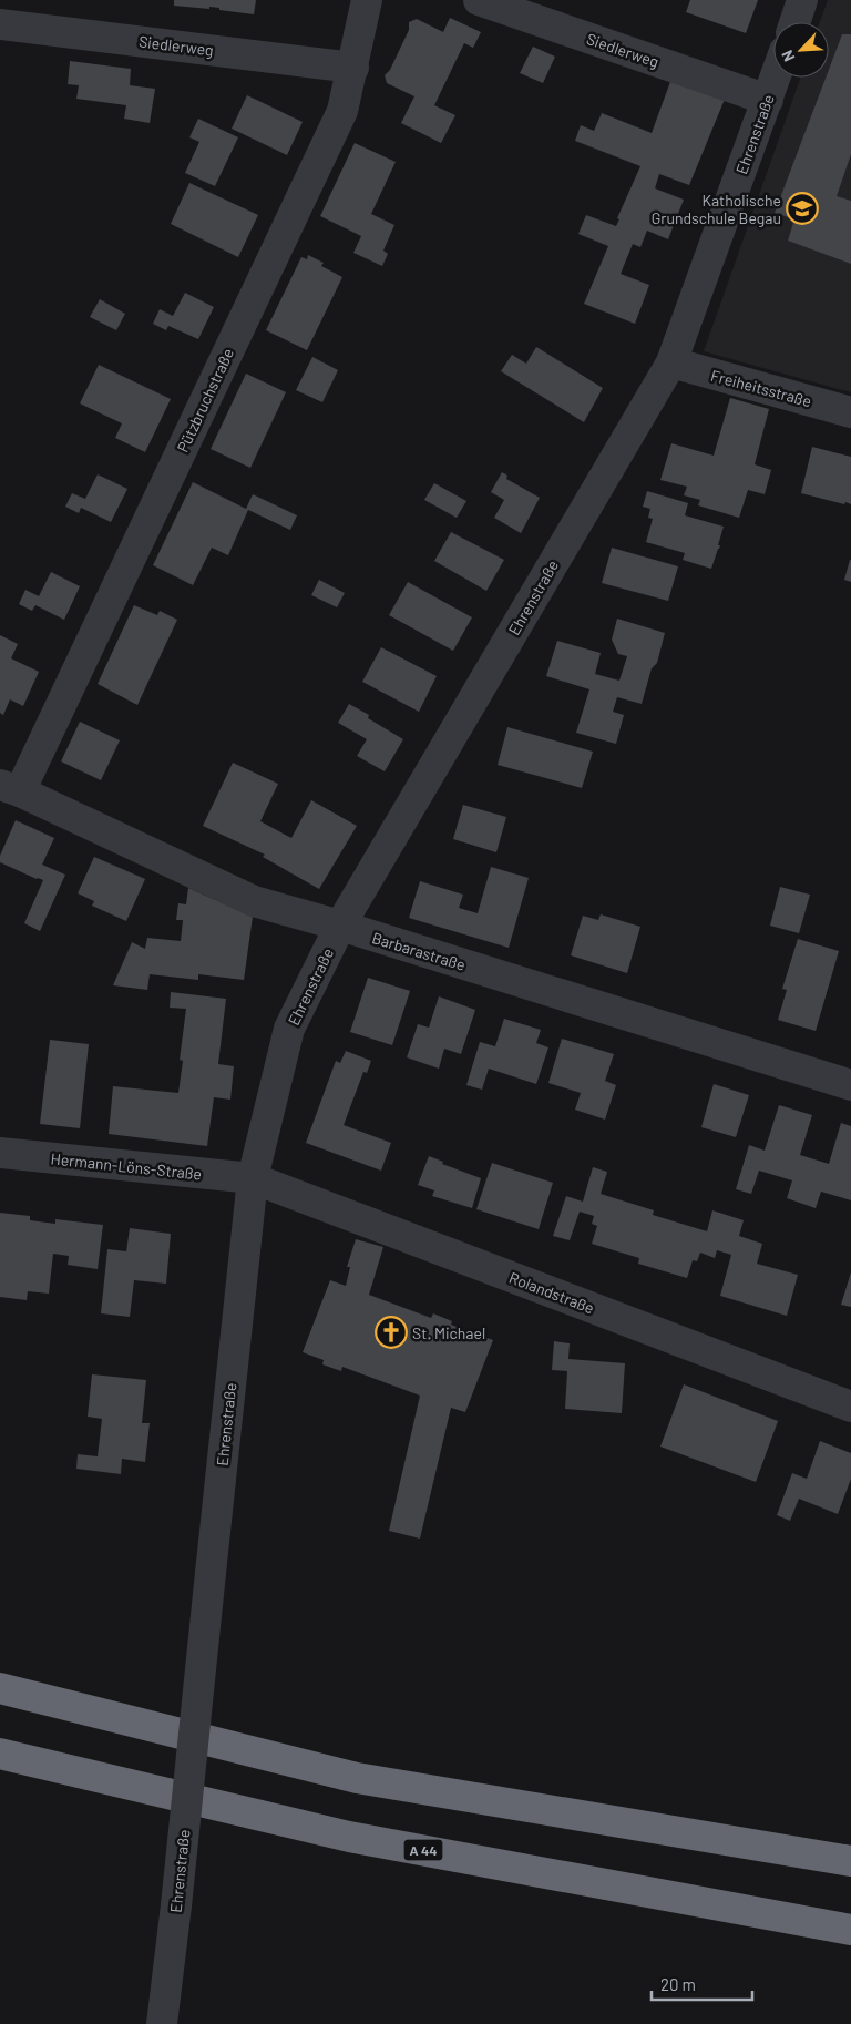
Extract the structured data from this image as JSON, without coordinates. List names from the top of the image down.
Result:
{
  "streets": {
    "highway": ["A 44"],
    "street": [
      "Siedlerweg",
      "Ehrenstraße",
      "Freiheitsstraße",
      "Pützbruchstraße",
      "Barbarastraße",
      "Hermann-Löns-Straße",
      "Rolandstraße"
    ]
  },
  "crossings": [
    ["Siedlerweg", "Ehrenstraße"],
    ["Siedlerweg", "Pützbruchstraße"],
    ["Ehrenstraße", "Freiheitsstraße"],
    ["Ehrenstraße", "Barbarastraße"],
    ["Ehrenstraße", "Hermann-Löns-Straße"],
    ["Ehrenstraße", "Rolandstraße"],
    ["Pützbruchstraße", "Barbarastraße"],
    ["Hermann-Löns-Straße", "Rolandstraße"]
  ],
  "places": {
    "school or university": ["Katholische Grundschule Begau"],
    "church": ["St. Michael"]
  },
  "scale_bar": "20 m",
  "north": "bottom left"
}
